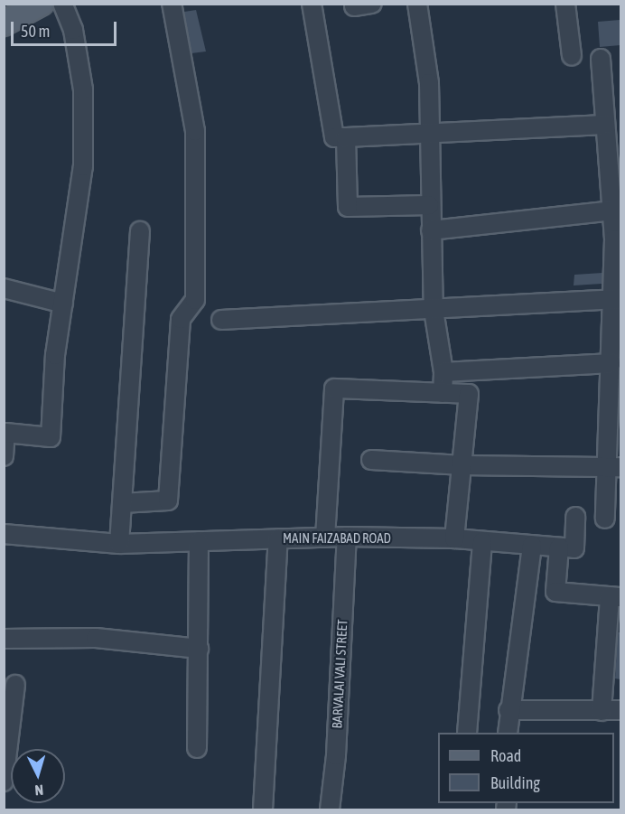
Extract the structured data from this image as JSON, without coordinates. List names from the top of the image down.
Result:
{
  "streets": {
    "street": ["MAIN FAIZABAD ROAD", "BARVALAI VALI STREET"]
  },
  "crossings": [
    ["MAIN FAIZABAD ROAD", "BARVALAI VALI STREET"]
  ],
  "legend": ["Road", "Building"],
  "scale_bar": "50 m",
  "north": "bottom"
}
